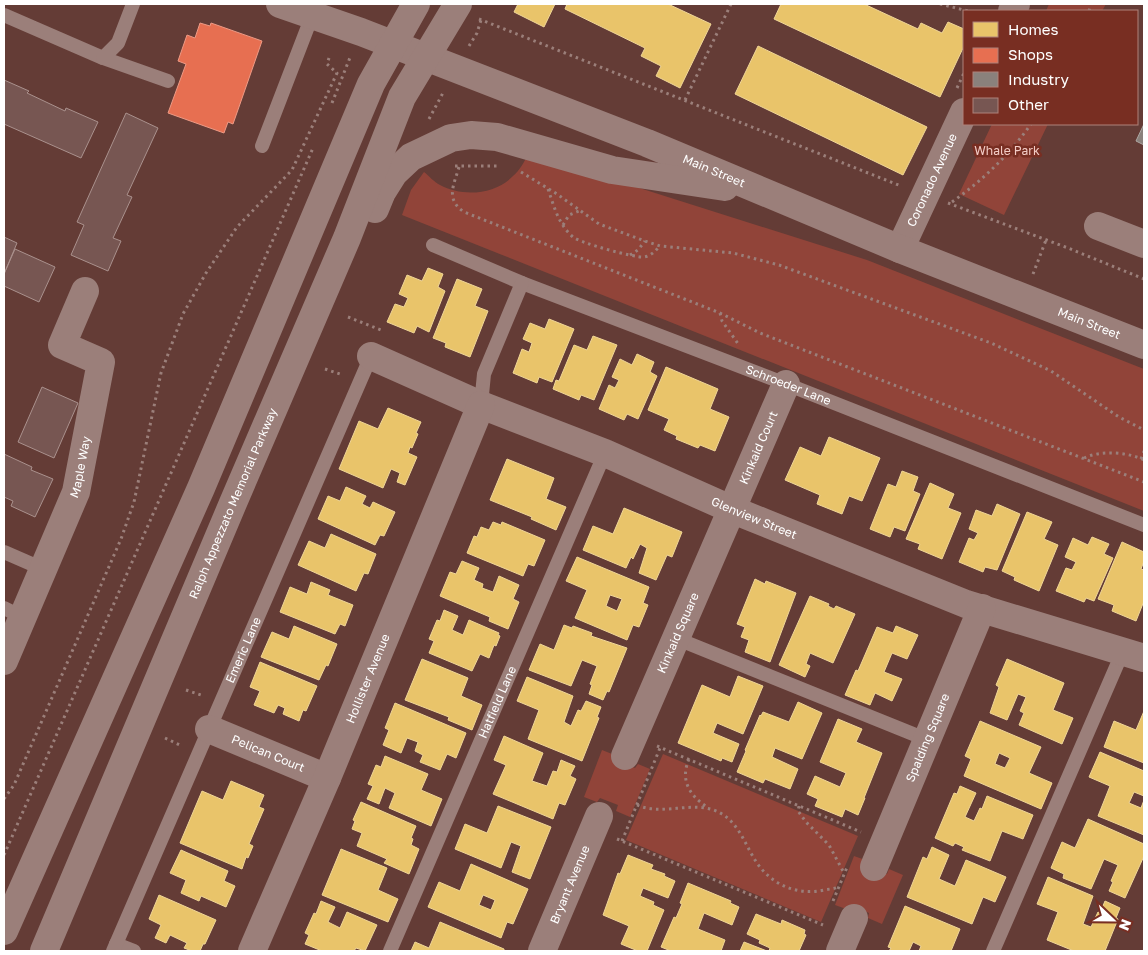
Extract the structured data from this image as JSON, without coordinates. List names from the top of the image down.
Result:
{
  "streets": {
    "street": [
      "Main Street",
      "Coronado Avenue",
      "Kinkaid Court",
      "Maple Way",
      "Ralph Appezzato Memorial Parkway",
      "Glenview Street",
      "Kinkaid Square",
      "Hollister Avenue",
      "Spalding Square",
      "Pelican Court",
      "Bryant Avenue"
    ],
    "lane": ["Schroeder Lane", "Emeric Lane", "Hatfield Lane"]
  },
  "crossings": [
    ["Main Street", "Coronado Avenue"],
    ["Main Street", "Ralph Appezzato Memorial Parkway"],
    ["Schroeder Lane", "Kinkaid Court"],
    ["Kinkaid Court", "Glenview Street"],
    ["Kinkaid Court", "Kinkaid Square"],
    ["Glenview Street", "Kinkaid Square"],
    ["Glenview Street", "Emeric Lane"],
    ["Glenview Street", "Hollister Avenue"],
    ["Glenview Street", "Hatfield Lane"],
    ["Glenview Street", "Spalding Square"],
    ["Emeric Lane", "Pelican Court"],
    ["Hollister Avenue", "Pelican Court"]
  ],
  "parks": ["Whale Park"],
  "legend": [
    "Homes",
    "Shops",
    "Industry",
    "Other"
  ],
  "north": "right"
}
